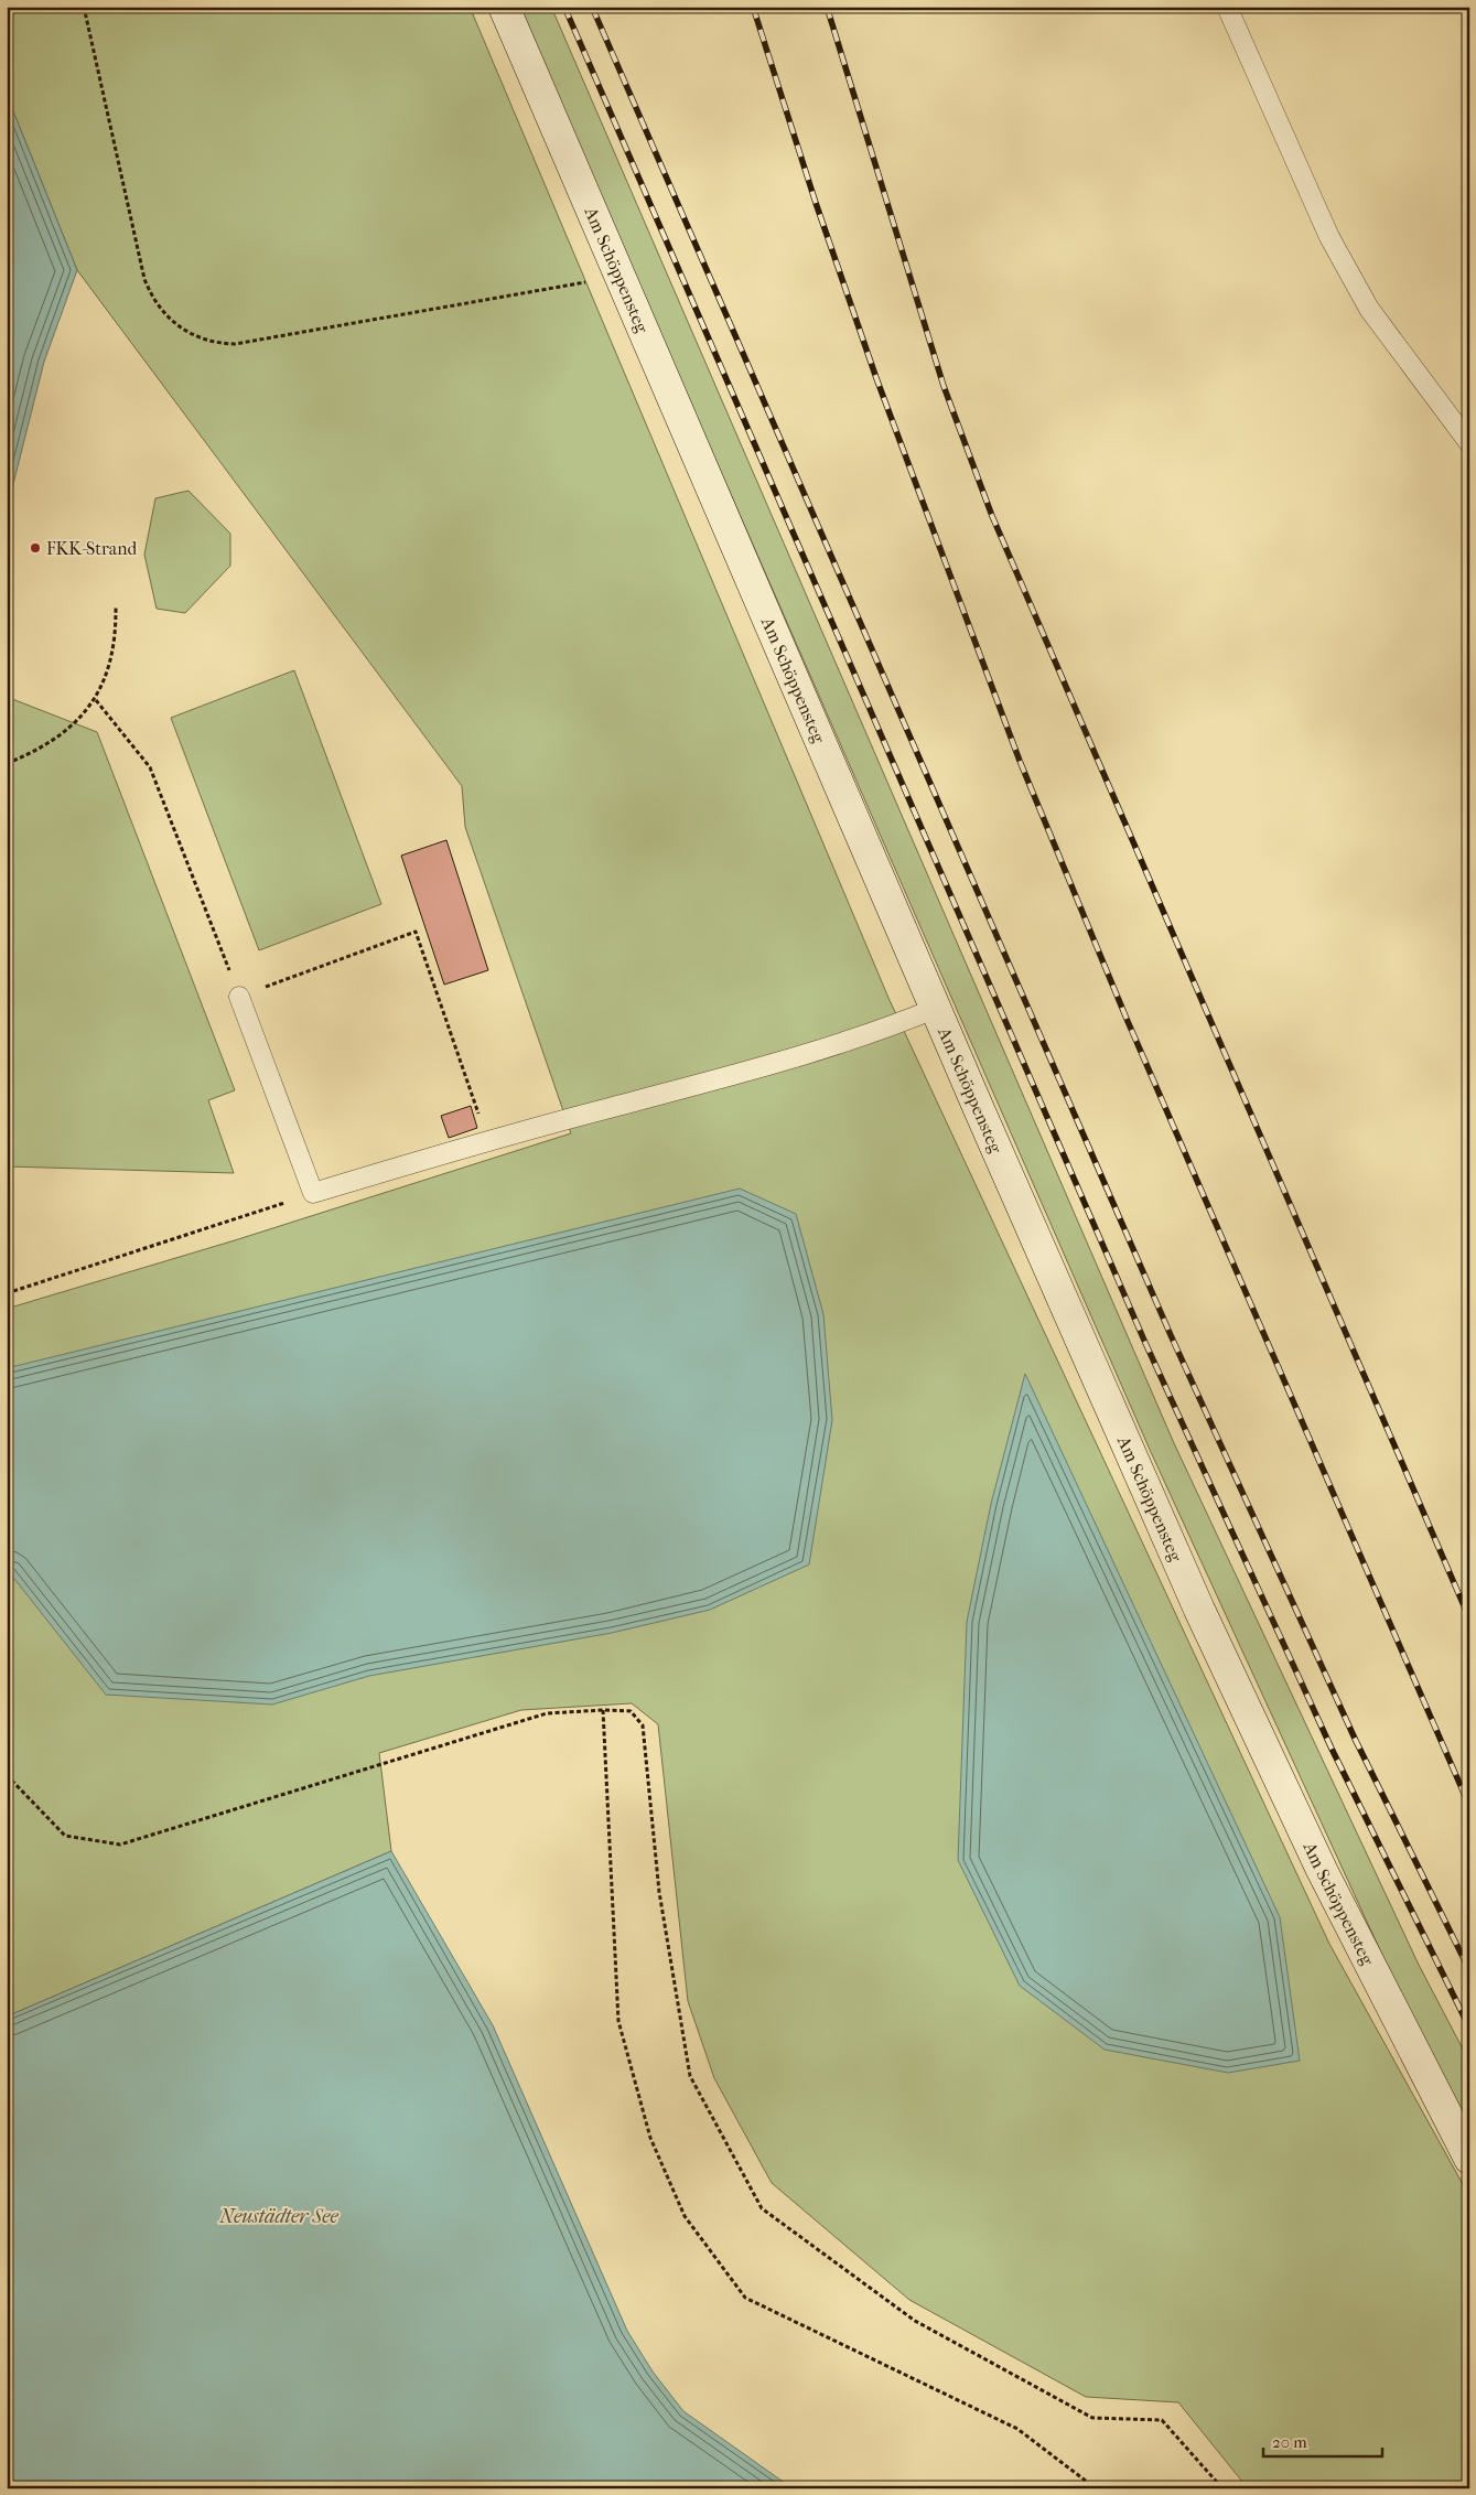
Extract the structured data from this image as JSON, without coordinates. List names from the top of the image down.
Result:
{
  "streets": {
    "street": ["Am Schöppensteg"]
  },
  "water": ["Neustädter See"],
  "places": ["FKK-Strand"],
  "scale_bar": "20 m"
}
